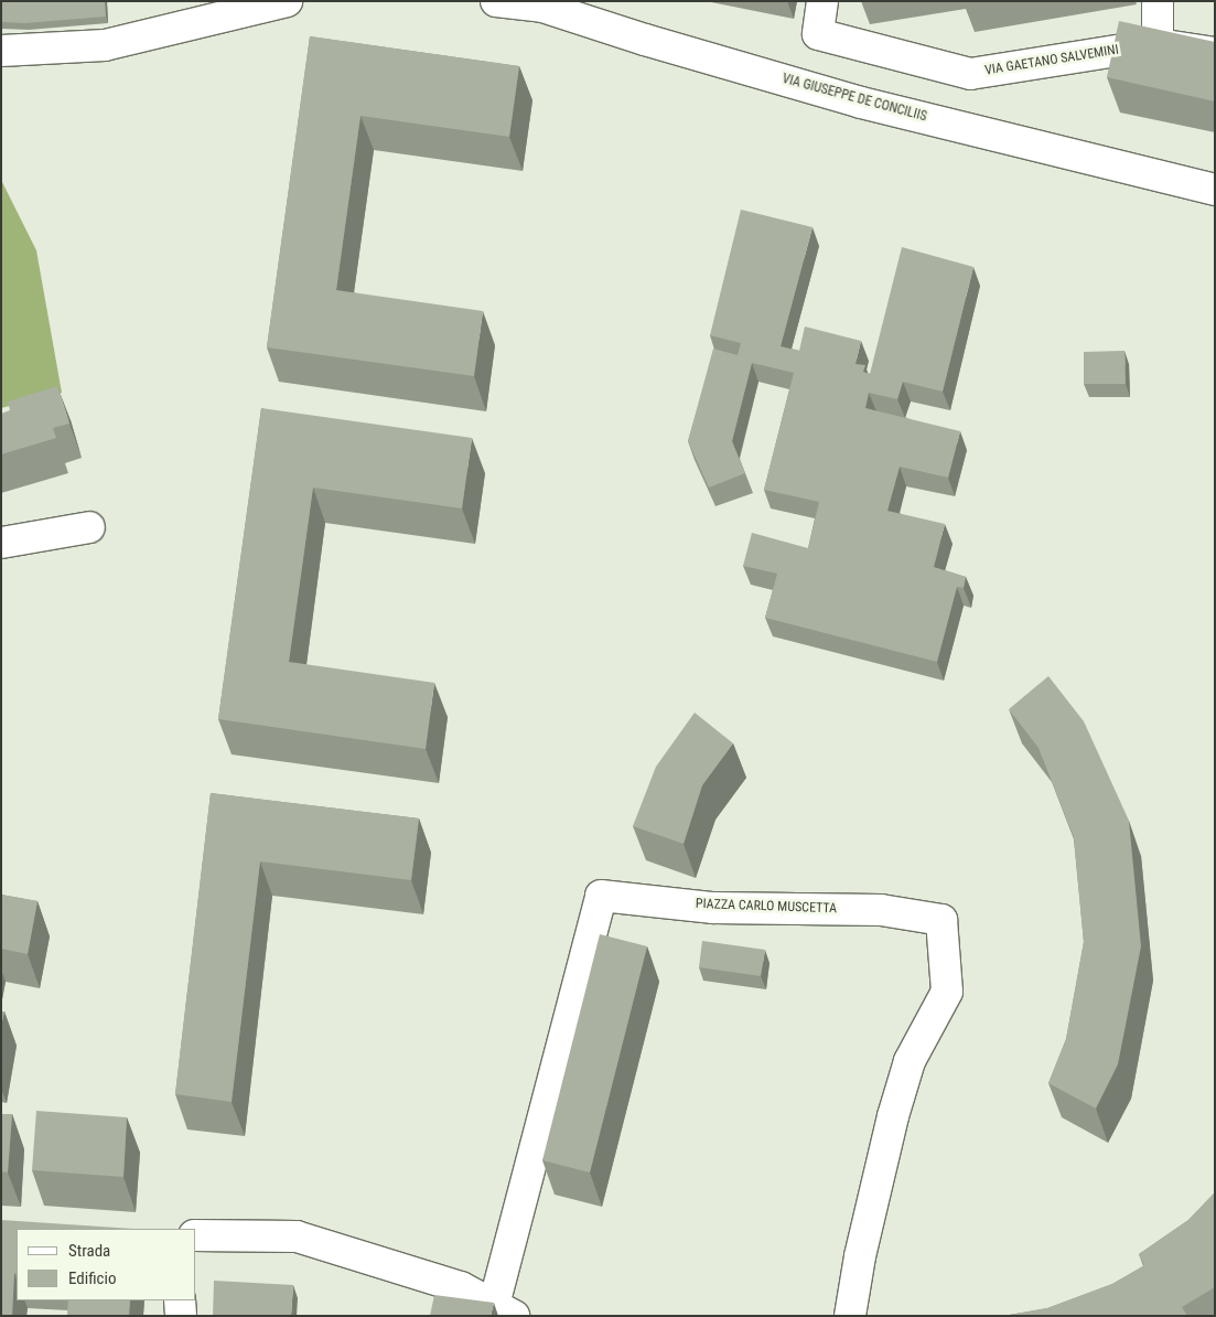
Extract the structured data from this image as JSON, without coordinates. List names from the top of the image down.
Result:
{
  "streets": {
    "street": ["VIA GAETANO SALVEMINI", "VIA GIUSEPPE DE CONCILIIS", "PIAZZA CARLO MUSCETTA"]
  },
  "legend": ["Strada", "Edificio"]
}
